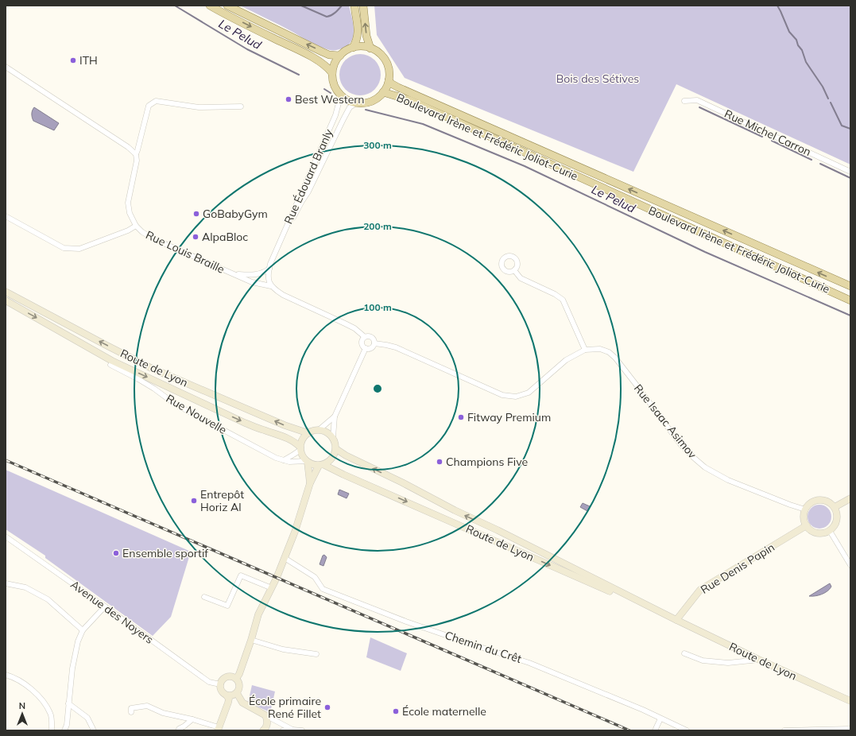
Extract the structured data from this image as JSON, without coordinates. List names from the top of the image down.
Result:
{
  "streets": {
    "main road": ["Boulevard Irène et Frédéric Joliot-Curie", "Route de Lyon", "Rue Denis Papin"],
    "street": [
      "Rue Michel Carron",
      "Rue Édouard Branly",
      "Rue Louis Braille",
      "Rue Nouvelle",
      "Rue Isaac Asimov",
      "Avenue des Noyers",
      "Chemin du Crêt"
    ]
  },
  "crossings": [
    ["Boulevard Irène et Frédéric Joliot-Curie", "Rue Édouard Branly"],
    ["Rue Édouard Branly", "Rue Louis Braille"],
    ["Route de Lyon", "Rue Nouvelle"],
    ["Route de Lyon", "Rue Denis Papin"],
    ["Rue Isaac Asimov", "Rue Denis Papin"]
  ],
  "water": ["Le Pelud"],
  "parks": ["Bois des Sétives"],
  "places": [
    "ITH",
    "Best Western",
    "GoBabyGym",
    "AlpaBloc",
    "Fitway Premium",
    "Champions Five",
    "Entrepôt Horiz Al",
    "Ensemble sportif",
    "École primaire René Fillet",
    "École maternelle"
  ],
  "north": "top",
  "rings": ["300 m", "200 m", "100 m"]
}
